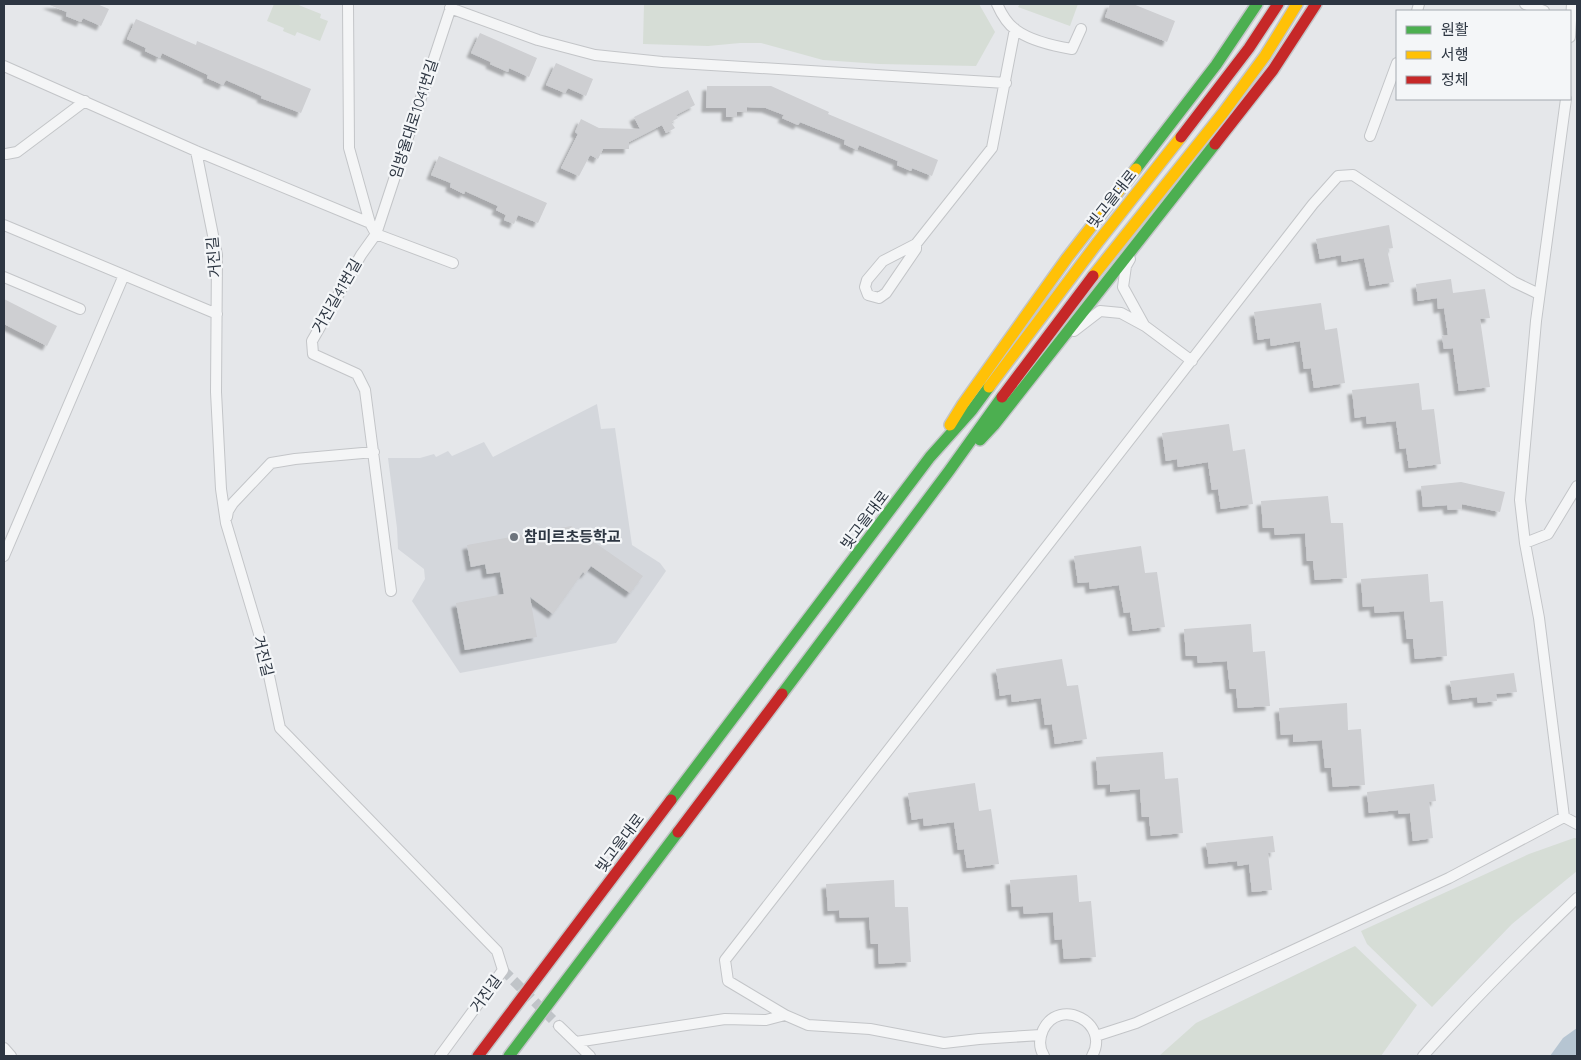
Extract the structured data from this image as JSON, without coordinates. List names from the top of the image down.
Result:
{
  "streets": {
    "main road": ["빛고을대로"],
    "street": ["임방울대로1041번길", "거진길", "거진길41번길"]
  },
  "crossings": [
    ["임방울대로1041번길", "거진길41번길"]
  ],
  "places": ["참미르초등학교"],
  "legend": ["원활", "서행", "정체"]
}
